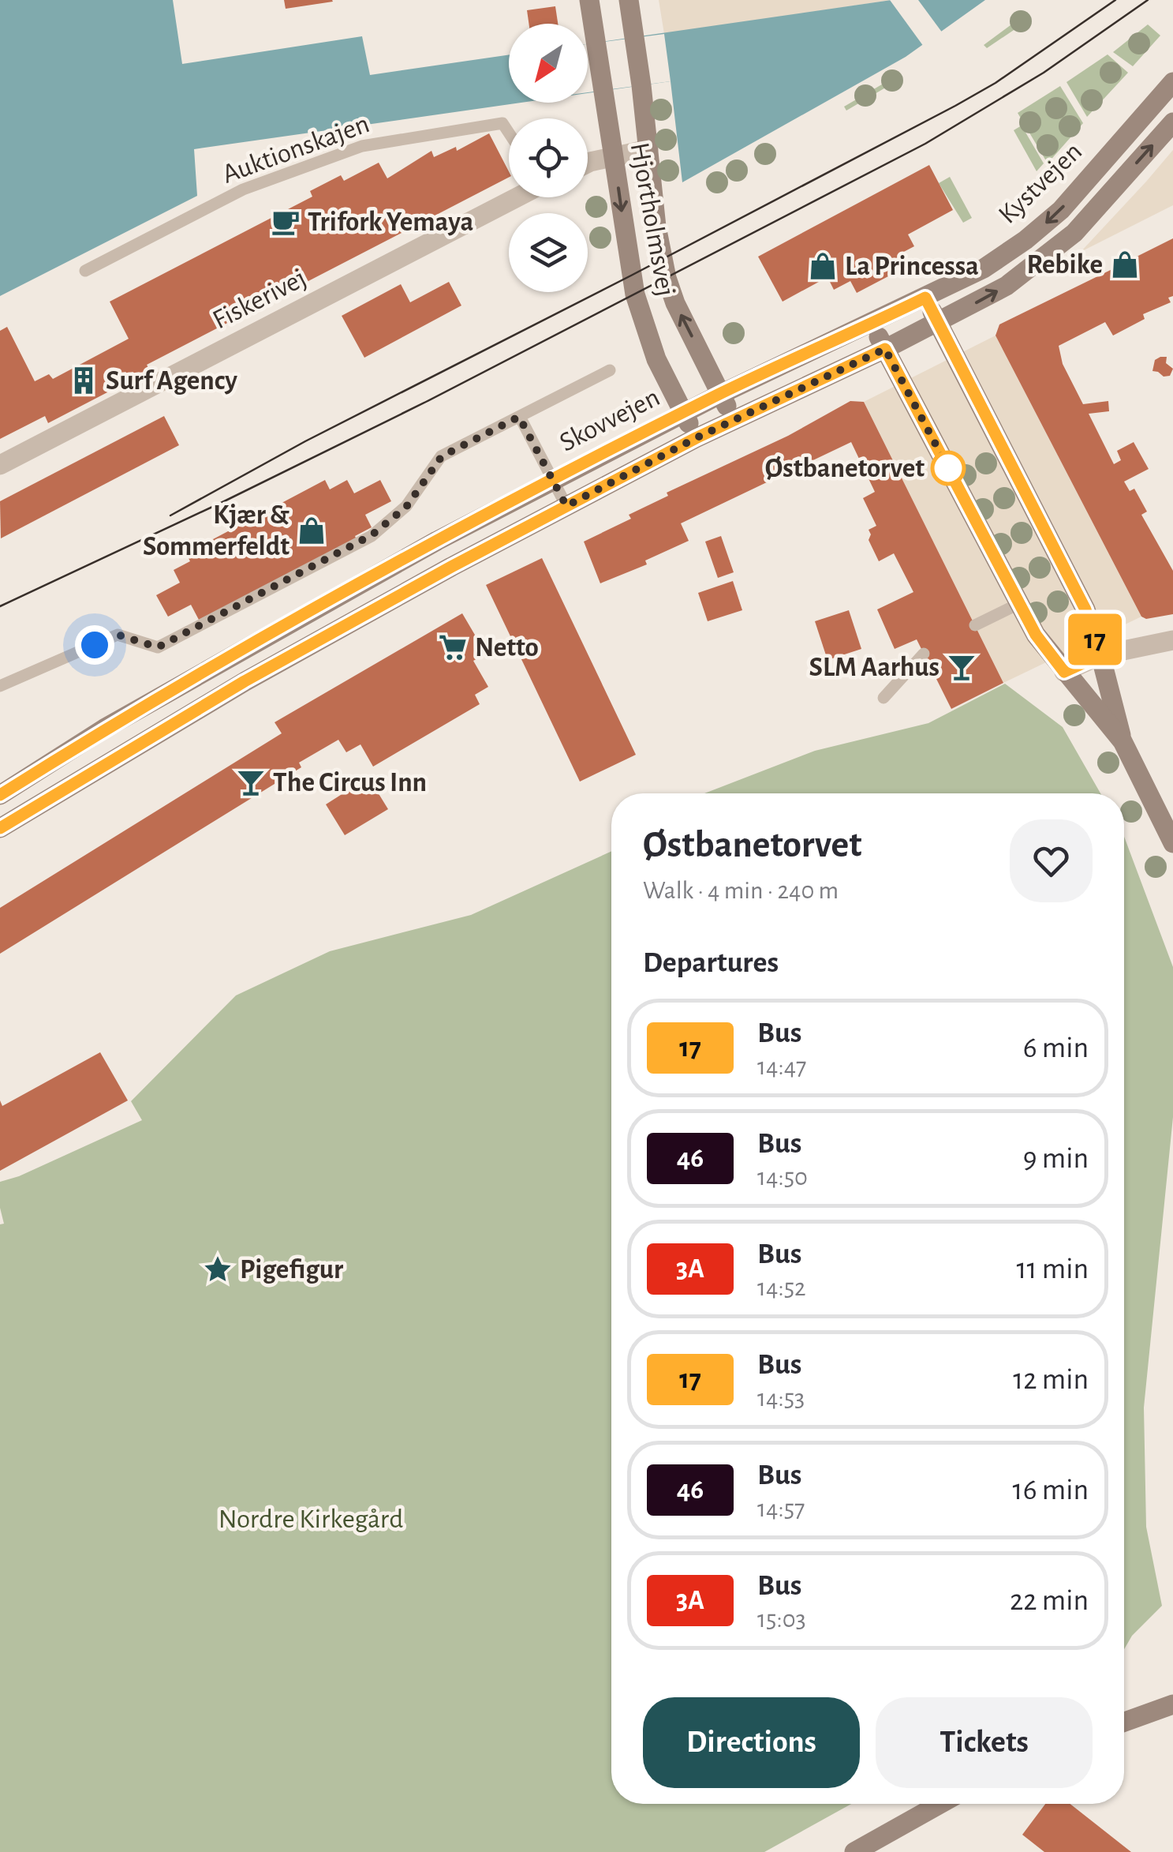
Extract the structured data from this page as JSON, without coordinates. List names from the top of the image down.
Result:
{
  "streets": {
    "street": [
      "Kystvejen",
      "Hjortholmsvej",
      "Fiskerivej",
      "Skovvejen"
    ],
    "lane": ["Auktionskajen"]
  },
  "crossings": [
    ["Kystvejen", "Skovvejen"],
    ["Hjortholmsvej", "Skovvejen"]
  ],
  "parks": ["Nordre Kirkegård"],
  "places": {
    "cafe": ["Trifork Yemaya"],
    "shop": ["Rebike", "La Princessa", "Kjær & Sommerfeldt"],
    "building": ["Surf Agency"],
    "other": ["Østbanetorvet"],
    "supermarket": ["Netto"],
    "bar": ["SLM Aarhus", "The Circus Inn"],
    "place": ["Pigefigur"]
  },
  "lines": ["bus line 17"],
  "north": "bottom left",
  "page": {
    "on_map": "17",
    "heading": [
      ["Østbanetorvet", "Walk · 4 min · 240 m"],
      "Departures"
    ],
    "list": [
      {
        "mark": "17",
        "name": "Bus",
        "note": "14:47",
        "value": "6 min"
      },
      {
        "mark": "46",
        "name": "Bus",
        "note": "14:50",
        "value": "9 min"
      },
      {
        "mark": "3A",
        "name": "Bus",
        "note": "14:52",
        "value": "11 min"
      },
      {
        "mark": "17",
        "name": "Bus",
        "note": "14:53",
        "value": "12 min"
      },
      {
        "mark": "46",
        "name": "Bus",
        "note": "14:57",
        "value": "16 min"
      },
      {
        "mark": "3A",
        "name": "Bus",
        "note": "15:03",
        "value": "22 min"
      }
    ],
    "buttons": ["Directions", "Tickets"]
  }
}
